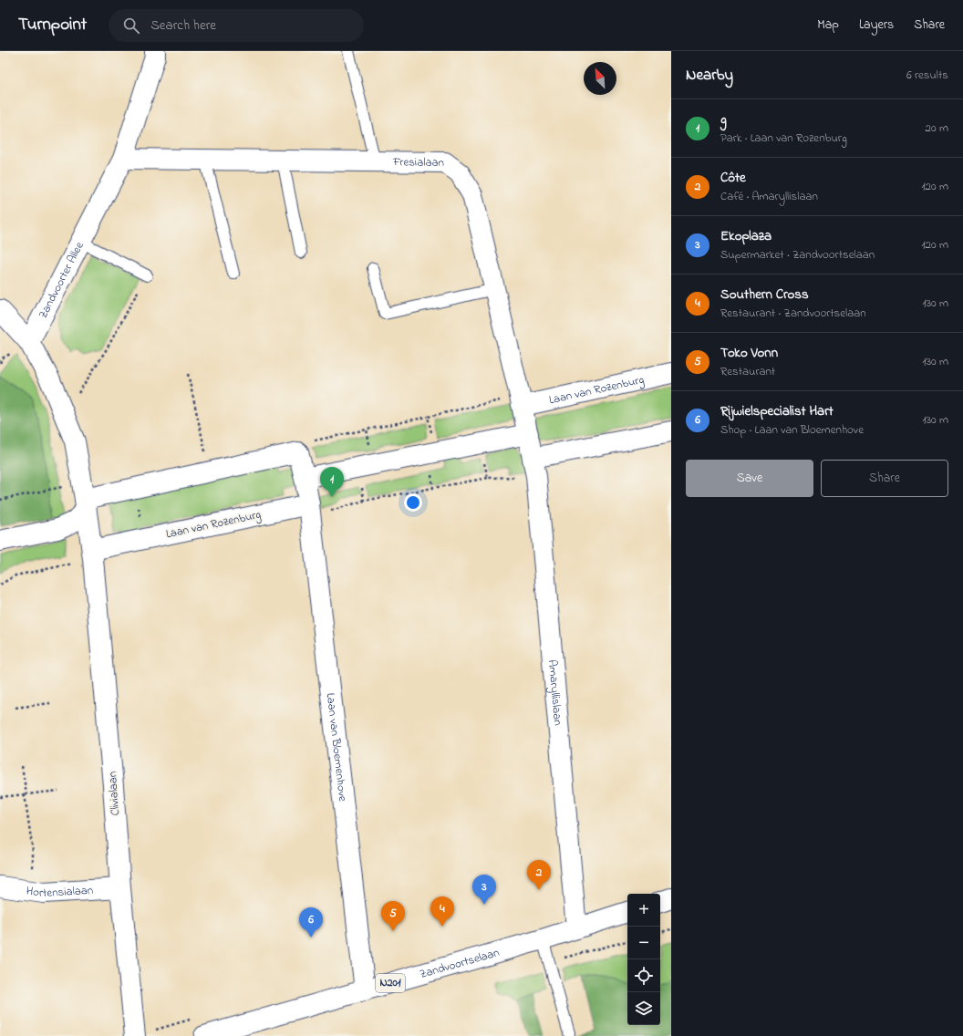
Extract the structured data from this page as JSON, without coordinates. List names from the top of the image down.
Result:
{
  "streets": {
    "street": [
      "Fresialaan",
      "Zandvoorter Allee",
      "Laan van Rozenburg",
      "Amaryllislaan",
      "Laan van Bloemenhove",
      "Clivialaan",
      "Hortensialaan",
      "Zandvoortselaan",
      "N201"
    ]
  },
  "crossings": [
    ["Fresialaan", "Zandvoorter Allee"],
    ["Fresialaan", "Laan van Rozenburg"],
    ["Fresialaan", "Amaryllislaan"],
    ["Laan van Rozenburg", "Laan van Bloemenhove"],
    ["Laan van Rozenburg", "Clivialaan"],
    ["Amaryllislaan", "Zandvoortselaan"],
    ["Laan van Bloemenhove", "Zandvoortselaan"],
    ["Clivialaan", "Hortensialaan"]
  ],
  "north": "top left",
  "page": {
    "header": "Turnpoint",
    "search": "Search here",
    "nav": ["Map", "Layers", "Share"],
    "heading": ["Nearby", "6 results"],
    "list": [
      {
        "mark": "1",
        "name": "g",
        "note": "Park · Laan van Rozenburg",
        "value": "20 m"
      },
      {
        "mark": "2",
        "name": "Côte",
        "note": "Café · Amaryllislaan",
        "value": "120 m"
      },
      {
        "mark": "3",
        "name": "Ekoplaza",
        "note": "Supermarket · Zandvoortselaan",
        "value": "120 m"
      },
      {
        "mark": "4",
        "name": "Southern Cross",
        "note": "Restaurant · Zandvoortselaan",
        "value": "130 m"
      },
      {
        "mark": "5",
        "name": "Toko Vonn",
        "note": "Restaurant",
        "value": "130 m"
      },
      {
        "mark": "6",
        "name": "Rijwielspecialist Hart",
        "note": "Shop · Laan van Bloemenhove",
        "value": "130 m"
      }
    ],
    "buttons": ["Save", "Share"],
    "pins": [
      "1",
      "2",
      "3",
      "4",
      "5",
      "6"
    ],
    "map_buttons": ["+", "−"]
  }
}
